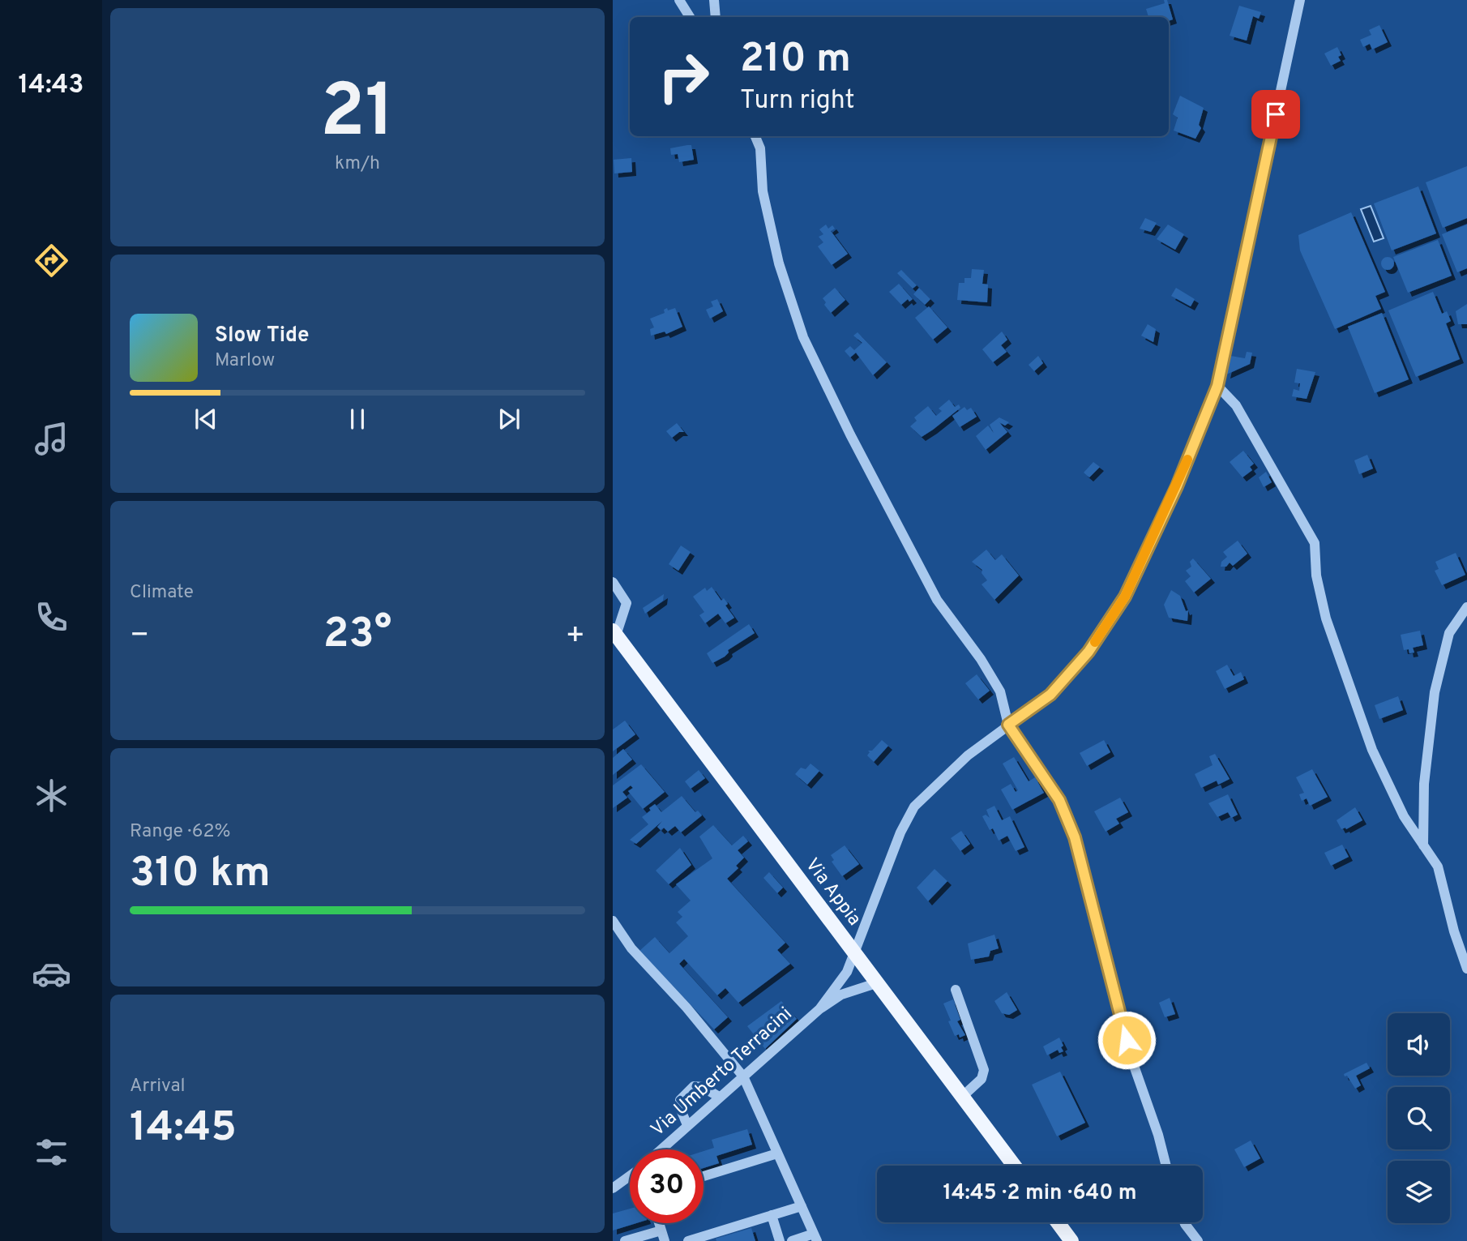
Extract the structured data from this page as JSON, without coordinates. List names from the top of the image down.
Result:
{
  "streets": {
    "main road": ["Via Appia"],
    "street": ["Via Umberto Terracini"]
  },
  "page": {
    "tabs": "14:43",
    "tile": [
      ["21", "km/h"],
      "Climate",
      ["Range · 62%", "310 km"],
      ["Arrival", "14:45"]
    ],
    "turn": ["210 m", "Turn right"],
    "song": ["Slow Tide", "Marlow"],
    "heat": ["−", "23°", "+"],
    "limit": "30",
    "trip": "14:45 · 2 min · 640 m"
  }
}
